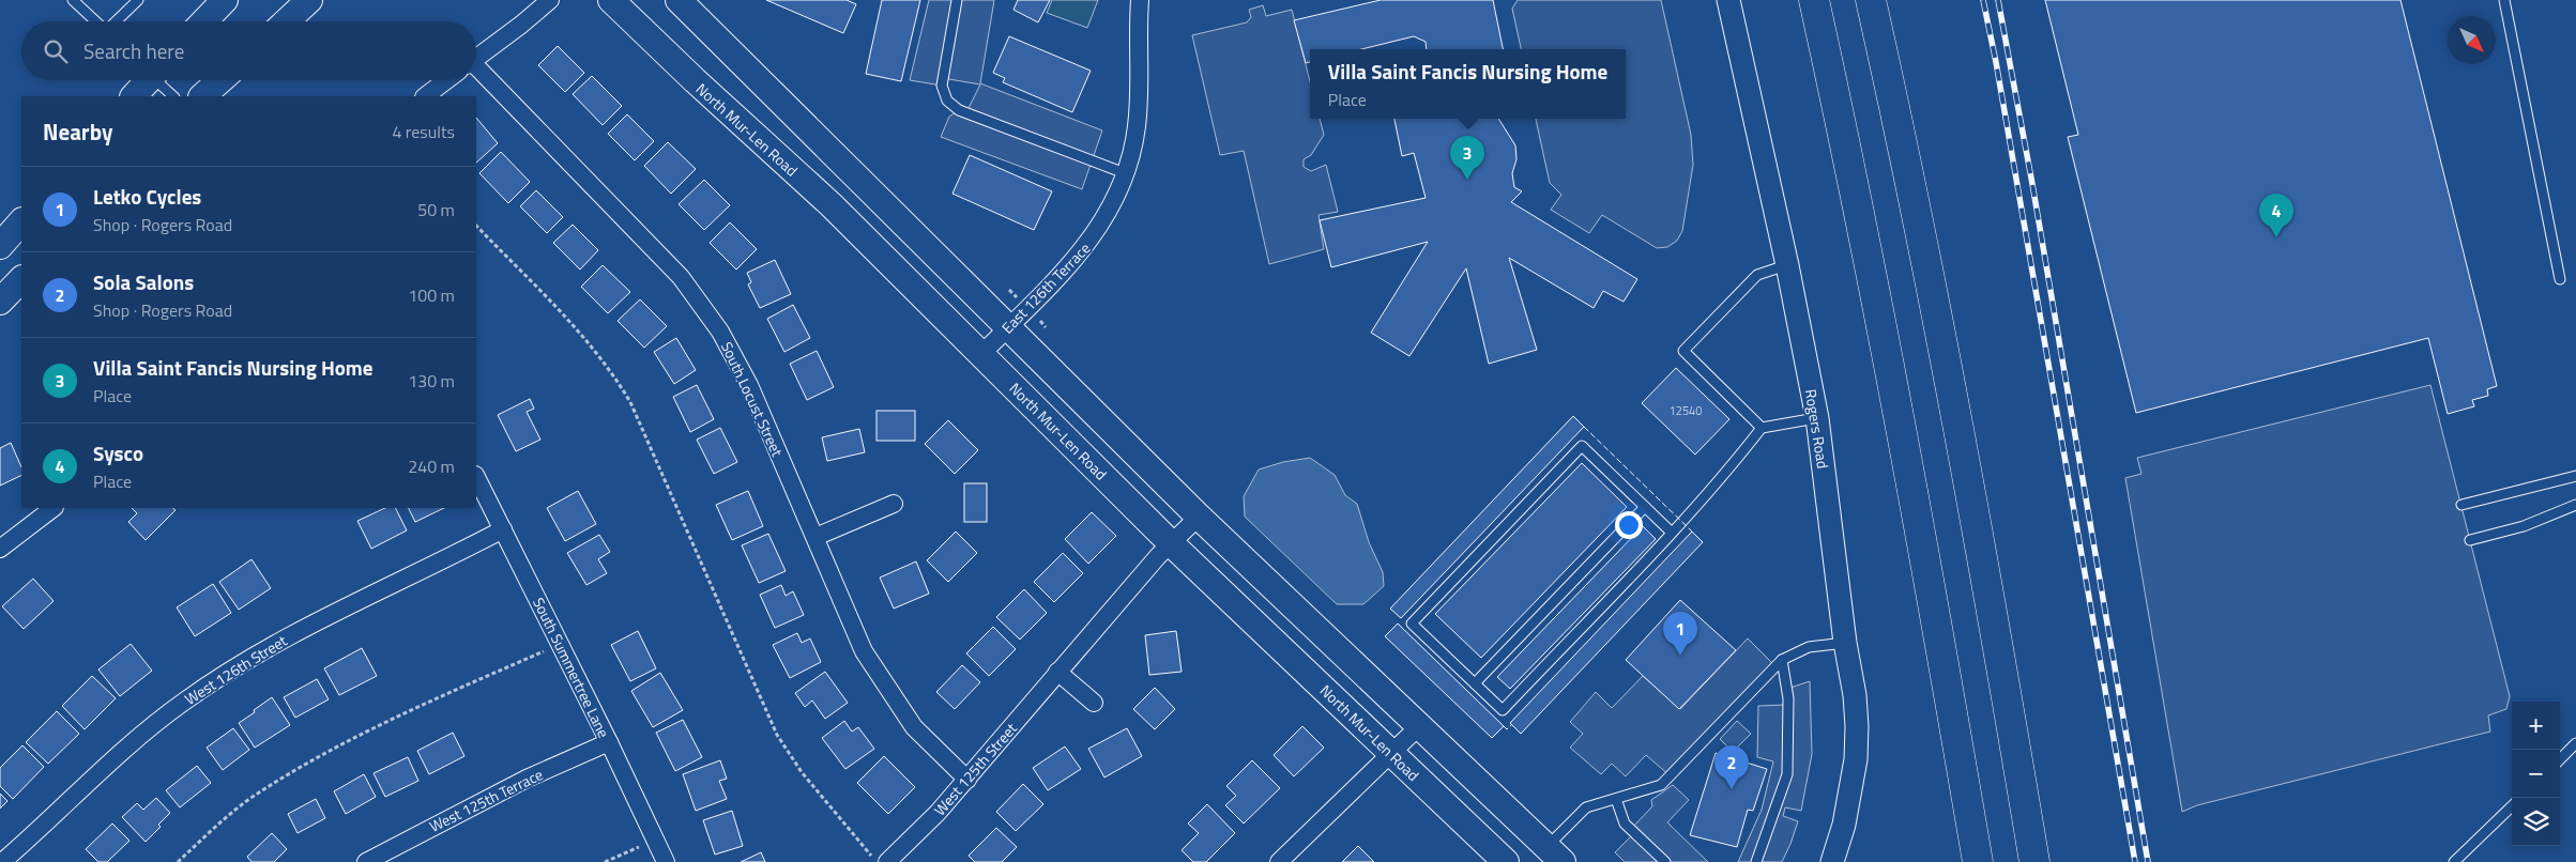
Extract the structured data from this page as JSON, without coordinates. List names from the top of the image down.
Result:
{
  "streets": {
    "main road": ["North Mur-Len Road"],
    "street": [
      "East 126th Terrace",
      "South Locust Street",
      "Rogers Road",
      "South Summertree Lane",
      "West 126th Street",
      "West 125th Street",
      "West 125th Terrace"
    ]
  },
  "crossings": [
    ["North Mur-Len Road", "East 126th Terrace"],
    ["North Mur-Len Road", "West 125th Street"],
    ["South Locust Street", "West 125th Street"],
    ["South Summertree Lane", "West 126th Street"],
    ["South Summertree Lane", "West 125th Terrace"]
  ],
  "house_numbers": ["12540"],
  "north": "bottom right",
  "page": {
    "search": "Search here",
    "popup": ["Villa Saint Fancis Nursing Home", "Place"],
    "heading": ["Nearby", "4 results"],
    "pins": [
      "3",
      "4",
      "1",
      "2"
    ],
    "list": [
      {
        "mark": "1",
        "name": "Letko Cycles",
        "note": "Shop · Rogers Road",
        "value": "50 m"
      },
      {
        "mark": "2",
        "name": "Sola Salons",
        "note": "Shop · Rogers Road",
        "value": "100 m"
      },
      {
        "mark": "3",
        "name": "Villa Saint Fancis Nursing Home",
        "note": "Place",
        "value": "130 m"
      },
      {
        "mark": "4",
        "name": "Sysco",
        "note": "Place",
        "value": "240 m"
      }
    ],
    "map_buttons": ["+", "−"]
  }
}
